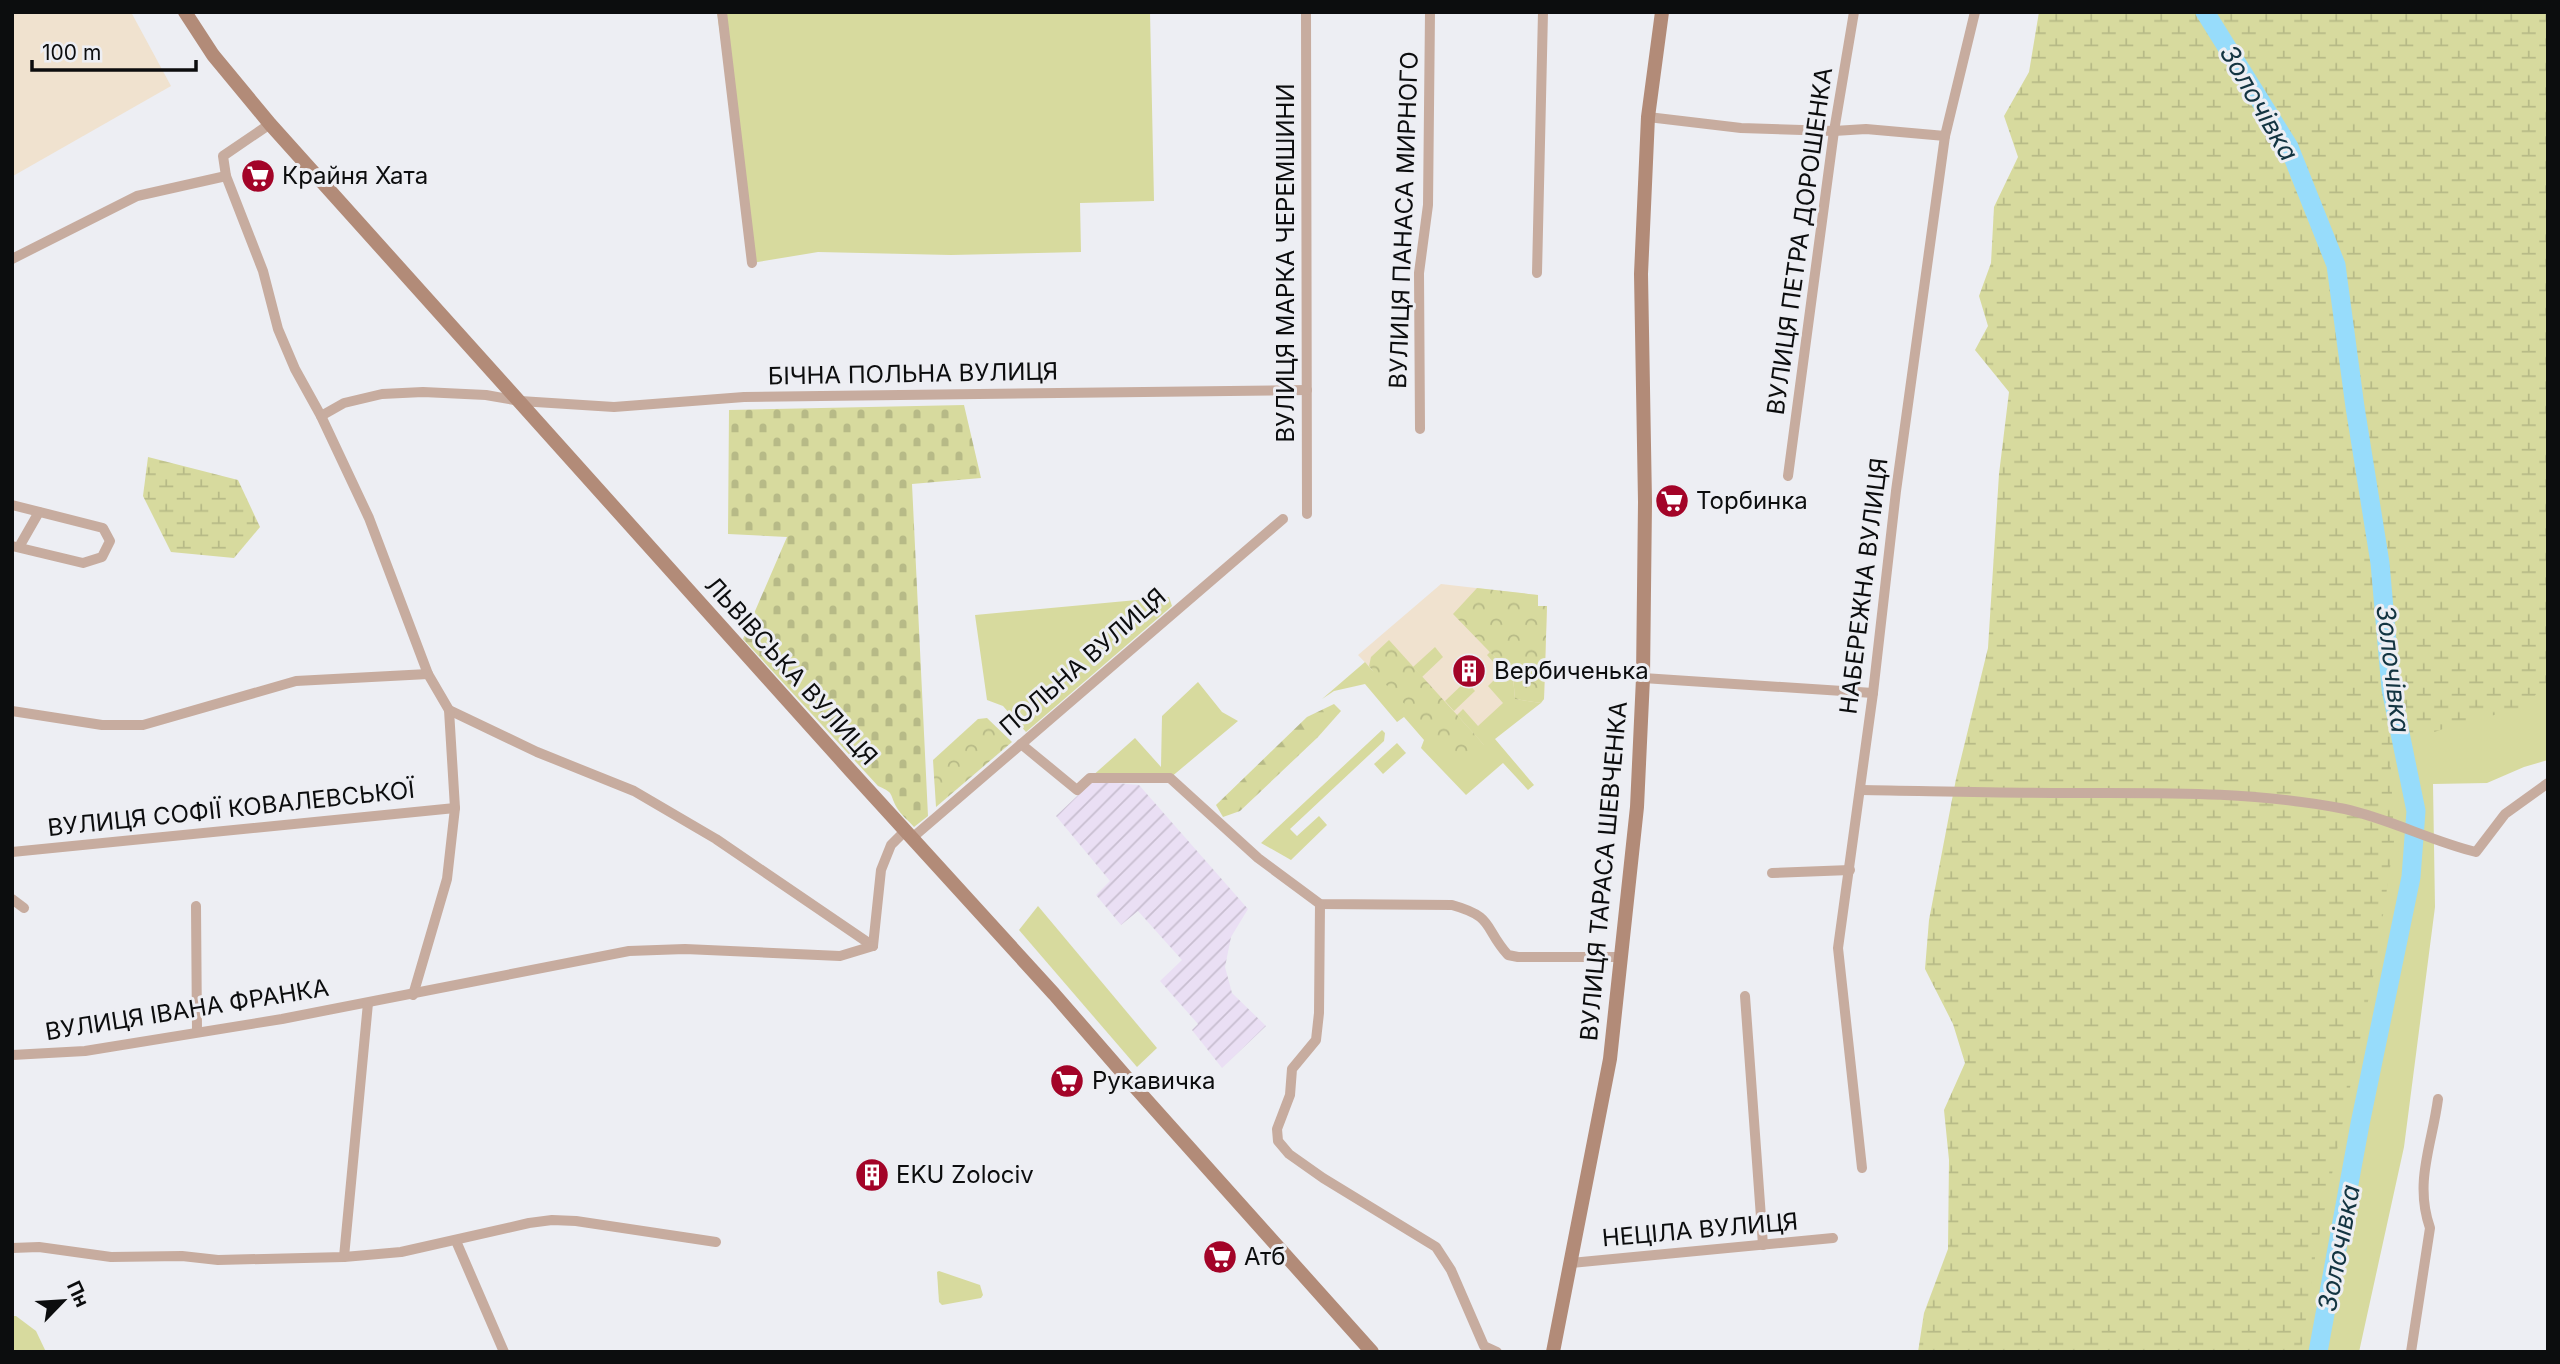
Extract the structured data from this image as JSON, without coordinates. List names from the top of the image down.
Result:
{
  "streets": {
    "main road": ["ЛЬВІВСЬКА ВУЛИЦЯ", "ВУЛИЦЯ ТАРАСА ШЕВЧЕНКА"],
    "street": [
      "ВУЛИЦЯ ПАНАСА МИРНОГО",
      "ВУЛИЦЯ ПЕТРА ДОРОШЕНКА",
      "ВУЛИЦЯ МАРКА ЧЕРЕМШИНИ",
      "БІЧНА ПОЛЬНА ВУЛИЦЯ",
      "НАБЕРЕЖНА ВУЛИЦЯ",
      "ПОЛЬНА ВУЛИЦЯ",
      "ВУЛИЦЯ СОФІЇ КОВАЛЕВСЬКОЇ",
      "ВУЛИЦЯ ІВАНА ФРАНКА",
      "НЕЦІЛА ВУЛИЦЯ"
    ]
  },
  "crossings": [
    ["ВУЛИЦЯ МАРКА ЧЕРЕМШИНИ", "БІЧНА ПОЛЬНА ВУЛИЦЯ"],
    ["БІЧНА ПОЛЬНА ВУЛИЦЯ", "ЛЬВІВСЬКА ВУЛИЦЯ"],
    ["ПОЛЬНА ВУЛИЦЯ", "ЛЬВІВСЬКА ВУЛИЦЯ"],
    ["ПОЛЬНА ВУЛИЦЯ", "ВУЛИЦЯ ІВАНА ФРАНКА"],
    ["ВУЛИЦЯ ТАРАСА ШЕВЧЕНКА", "НЕЦІЛА ВУЛИЦЯ"]
  ],
  "water": ["Золочівка"],
  "places": {
    "supermarket": [
      "Крайня Хата",
      "Торбинка",
      "Рукавичка",
      "Атб"
    ],
    "building": ["Вербиченька", "EKU Zolociv"]
  },
  "scale_bar": "100 m",
  "north": "top right"
}
